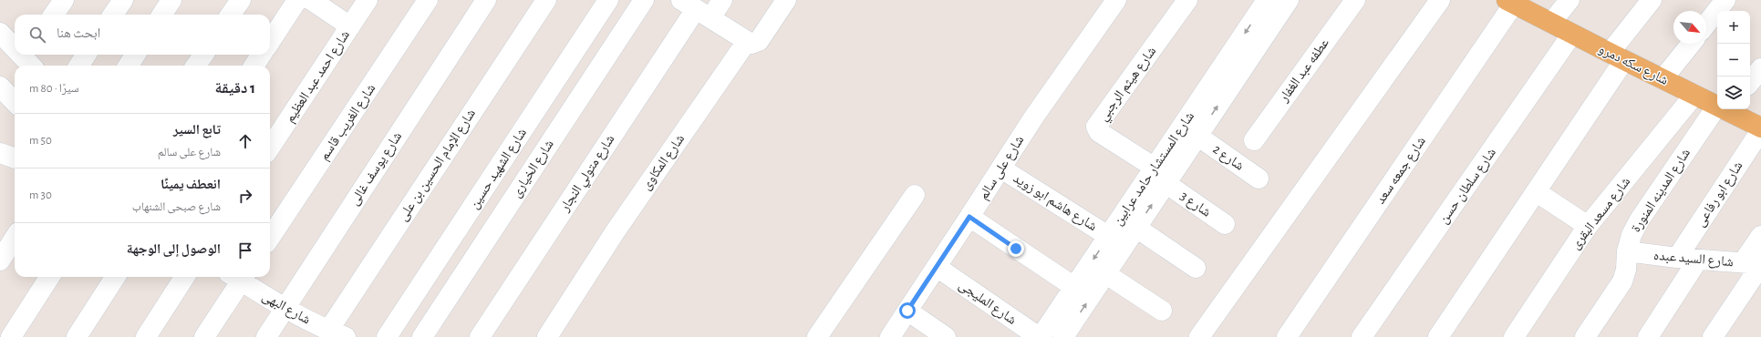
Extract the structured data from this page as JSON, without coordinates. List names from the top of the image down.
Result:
{
  "streets": {
    "main road": ["شارع سكه دمرو"],
    "street": [
      "عطفه عبد الغفار",
      "شارع احمد عبد العظيم",
      "شارع هيثم الرجبي",
      "شارع الغريب قاسم",
      "شارع 2",
      "شارع المكاوى",
      "شارع الإمام الحسين بن على",
      "شارع على سالم",
      "شارع يوسف غالى",
      "شارع الشهيد حسين",
      "شارع الخيارى",
      "شارع المستشار حامد عرابين",
      "شارع جمعه سعد",
      "شارع متولي النجار",
      "شارع سلطان حسن",
      "شارع المدينه المنورة",
      "شارع ابو رفاعى",
      "شارع هاشم ابو زويد",
      "شارع 3",
      "شارع مسعد البقرى",
      "شارع السيد عبده",
      "شارع المليجى",
      "شارع البهى"
    ]
  },
  "crossings": [
    ["شارع سكه دمرو", "شارع جمعه سعد"],
    ["شارع سكه دمرو", "شارع سلطان حسن"],
    ["شارع سكه دمرو", "شارع مسعد البقرى"],
    ["شارع هيثم الرجبي", "شارع المستشار حامد عرابين"],
    ["شارع هيثم الرجبي", "شارع 3"],
    ["شارع 2", "شارع المستشار حامد عرابين"],
    ["شارع الإمام الحسين بن على", "شارع البهى"],
    ["شارع على سالم", "شارع هاشم ابو زويد"],
    ["شارع على سالم", "شارع المليجى"],
    ["شارع يوسف غالى", "شارع البهى"],
    ["شارع المستشار حامد عرابين", "شارع هاشم ابو زويد"],
    ["شارع المستشار حامد عرابين", "شارع 3"],
    ["شارع المستشار حامد عرابين", "شارع المليجى"],
    ["شارع المدينه المنورة", "شارع السيد عبده"],
    ["شارع ابو رفاعى", "شارع السيد عبده"]
  ],
  "north": "bottom right",
  "page": {
    "map_buttons": ["+", "−"],
    "search": "ابحث هنا",
    "heading": ["1 دقيقة", "سيرًا · 80 m"],
    "list": [
      ["تابع السير", "شارع على سالم", "50 m"],
      ["انعطف يمينًا", "شارع صبحى الشنهاب", "30 m"],
      "الوصول إلى الوجهة"
    ]
  }
}
